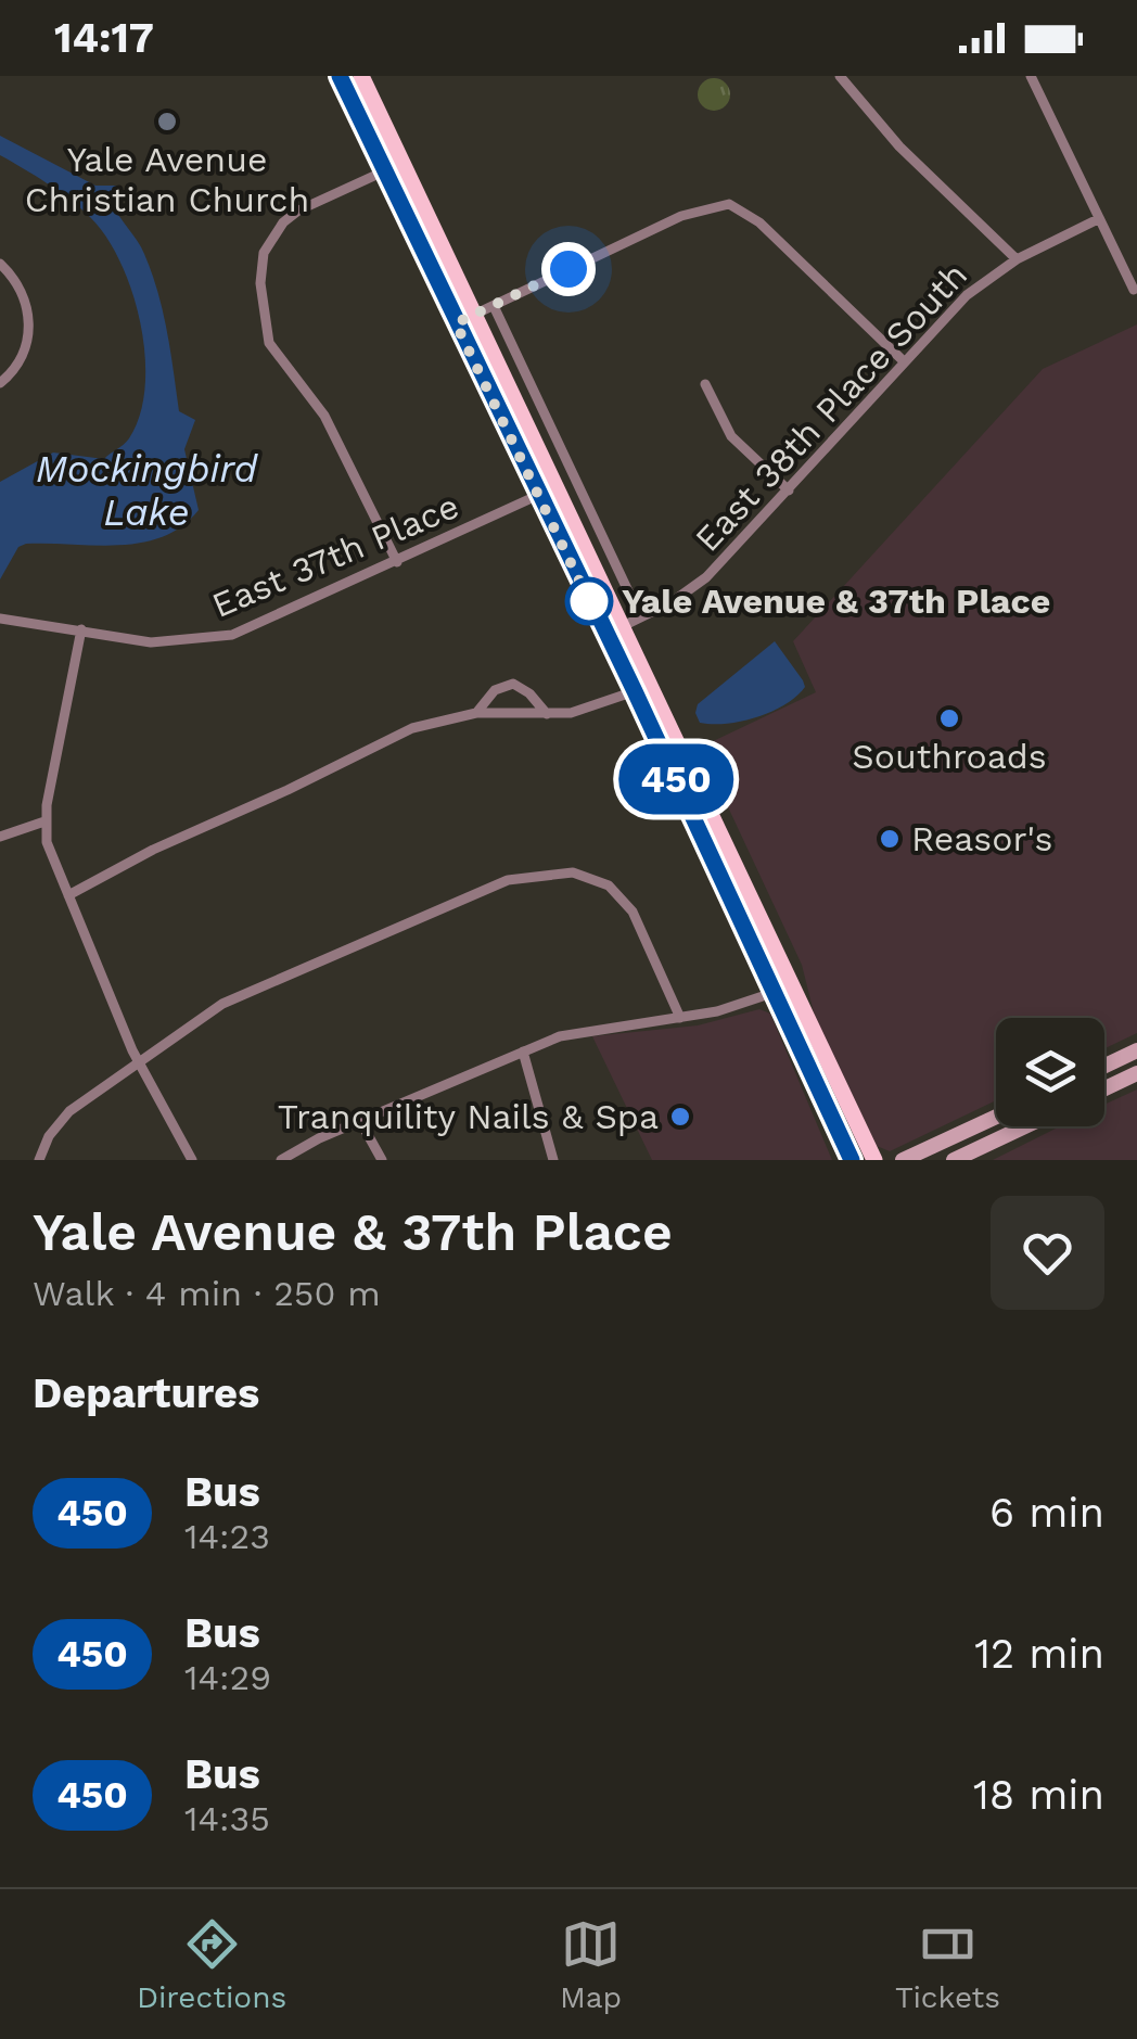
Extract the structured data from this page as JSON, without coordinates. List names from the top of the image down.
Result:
{
  "streets": {
    "street": ["East 38th Place South", "East 37th Place"]
  },
  "water": ["Mockingbird Lake"],
  "places": [
    "Yale Avenue Christian Church",
    "Yale Avenue & 37th Place",
    "Southroads",
    "Reasor's",
    "Tranquility Nails & Spa"
  ],
  "lines": ["bus line 450"],
  "page": {
    "status": "14:17",
    "on_map": "450",
    "heading": [
      ["Yale Avenue & 37th Place", "Walk · 4 min · 250 m"],
      "Departures"
    ],
    "list": [
      {
        "mark": "450",
        "name": "Bus",
        "note": "14:23",
        "value": "6 min"
      },
      {
        "mark": "450",
        "name": "Bus",
        "note": "14:29",
        "value": "12 min"
      },
      {
        "mark": "450",
        "name": "Bus",
        "note": "14:35",
        "value": "18 min"
      }
    ],
    "tabs": ["Directions", "Map", "Tickets"]
  }
}
